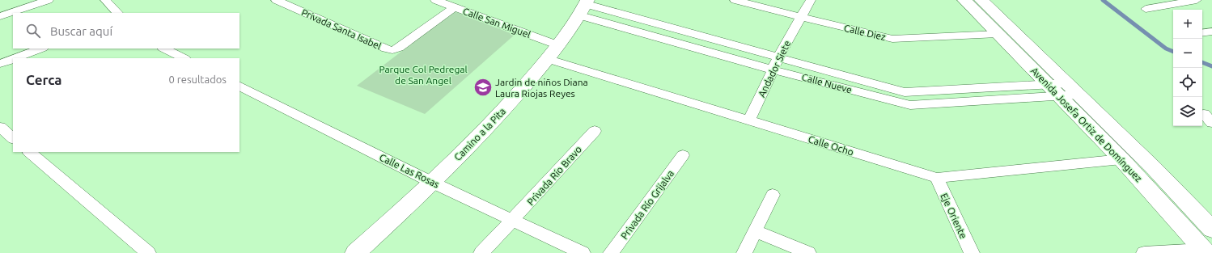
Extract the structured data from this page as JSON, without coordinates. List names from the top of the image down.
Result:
{
  "streets": {
    "main road": ["Avenida Josefa Ortiz de Domínguez", "Camino a la Pita"],
    "street": [
      "Calle San Miguel",
      "Privada Santa Isabel",
      "Calle Diez",
      "Andador Siete",
      "Calle Nueve",
      "Calle Ocho",
      "Calle Las Rosas",
      "Privada Río Bravo",
      "Privada Río Grijalva",
      "Eje Oriente"
    ]
  },
  "crossings": [
    ["Calle San Miguel", "Privada Santa Isabel"],
    ["Calle San Miguel", "Camino a la Pita"],
    ["Calle San Miguel", "Calle Ocho"],
    ["Calle Diez", "Andador Siete"],
    ["Calle Diez", "Avenida Josefa Ortiz de Domínguez"],
    ["Andador Siete", "Calle Nueve"],
    ["Andador Siete", "Calle Ocho"],
    ["Calle Nueve", "Avenida Josefa Ortiz de Domínguez"],
    ["Calle Nueve", "Camino a la Pita"],
    ["Avenida Josefa Ortiz de Domínguez", "Calle Ocho"],
    ["Camino a la Pita", "Calle Ocho"],
    ["Camino a la Pita", "Calle Las Rosas"],
    ["Calle Ocho", "Eje Oriente"],
    ["Calle Las Rosas", "Privada Río Bravo"]
  ],
  "parks": ["Parque Col Pedregal de San Angel"],
  "places": {
    "school or university": ["Jardin de niños Diana Laura Riojas Reyes"]
  },
  "page": {
    "map_buttons": ["+", "−"],
    "search": "Buscar aquí",
    "heading": ["Cerca", "0 resultados"]
  }
}
